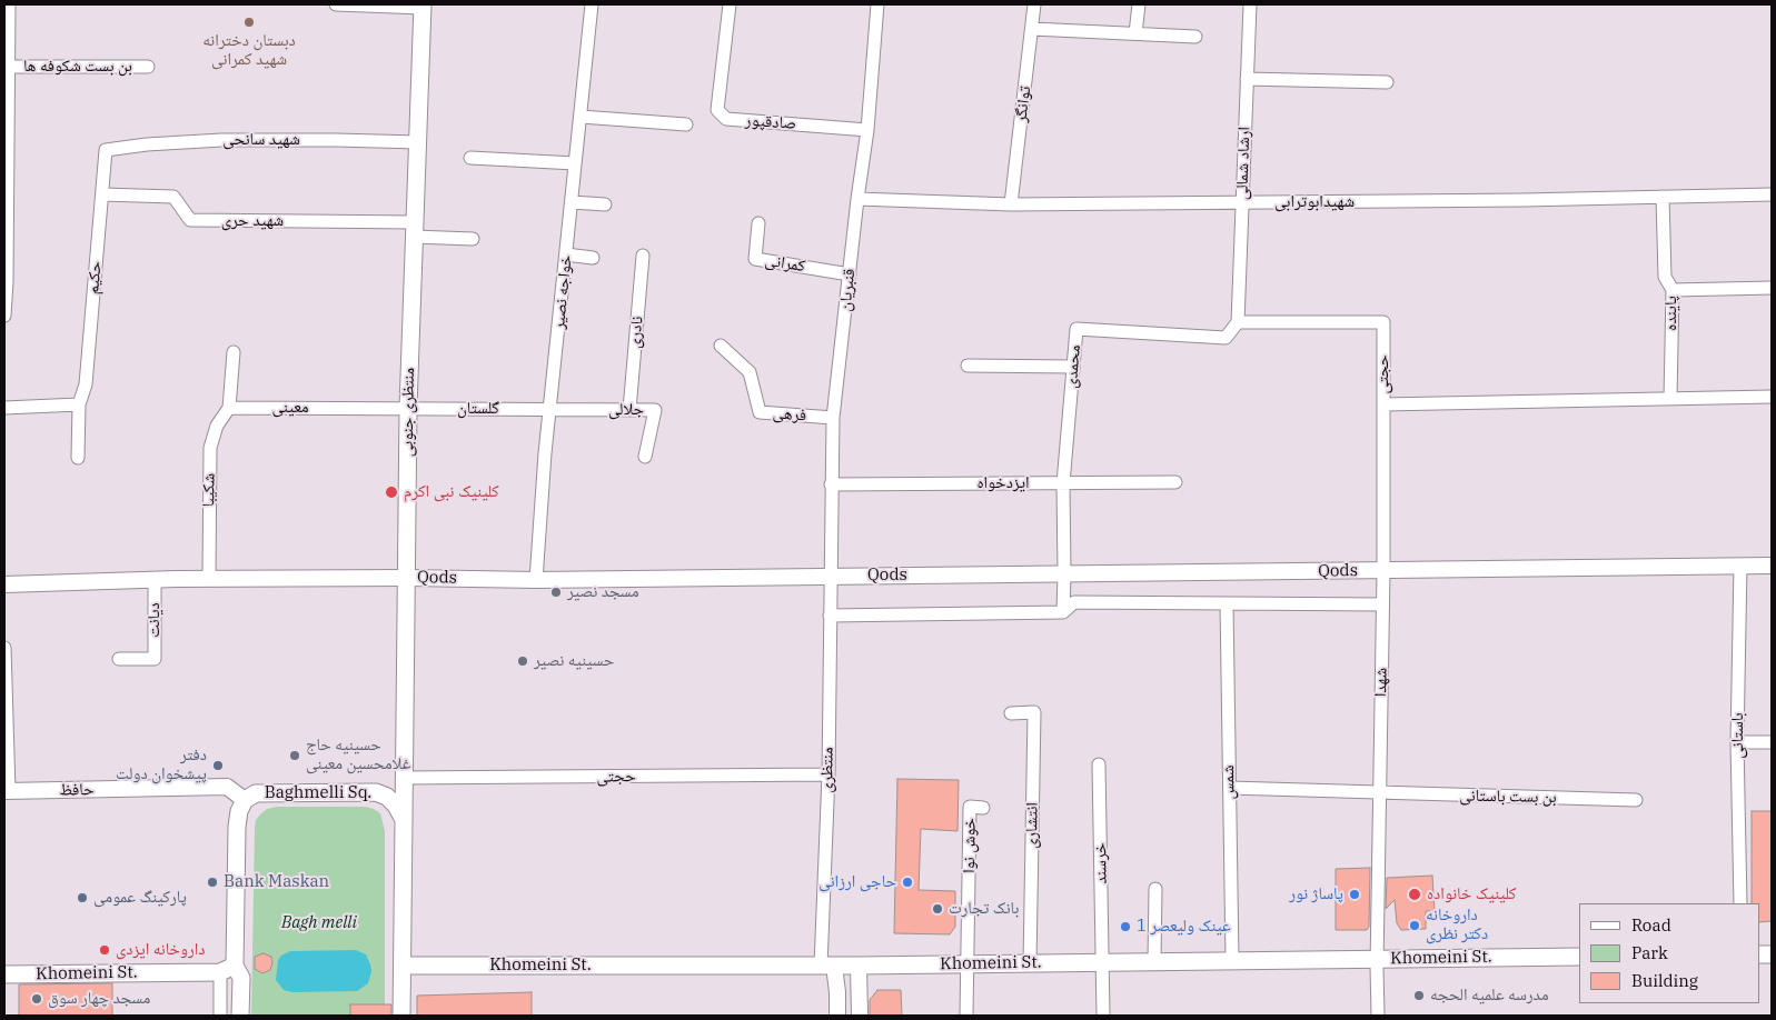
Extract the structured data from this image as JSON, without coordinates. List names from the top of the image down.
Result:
{
  "streets": {
    "main road": ["منتظری جنوبی", "Baghmelli Sq.", "Khomeini St."],
    "street": [
      "بن بست شکوفه ها",
      "توانگر",
      "صادقپور",
      "شهید سانحی",
      "ارشاد شمالی",
      "شهیدابوترابی",
      "شهید حری",
      "کمرانی",
      "حکیم",
      "قنبریان",
      "خواجه نصیر",
      "پاینده",
      "نادری",
      "محمدی",
      "حجتی",
      "معینی",
      "گلستان",
      "جلالی",
      "فرهی",
      "ایزدخواه",
      "شکیبا",
      "Qods",
      "دیانت",
      "شهدا",
      "باستانی",
      "منتظری",
      "شمس",
      "حافظ",
      "بن بست باستانی",
      "انتشاری",
      "خوش نوا",
      "خرسند"
    ]
  },
  "crossings": [
    ["توانگر", "شهیدابوترابی"],
    ["صادقپور", "قنبریان"],
    ["شهید سانحی", "حکیم"],
    ["شهید سانحی", "منتظری جنوبی"],
    ["ارشاد شمالی", "شهیدابوترابی"],
    ["ارشاد شمالی", "محمدی"],
    ["ارشاد شمالی", "حجتی"],
    ["شهیدابوترابی", "قنبریان"],
    ["شهیدابوترابی", "پاینده"],
    ["شهید حری", "حکیم"],
    ["شهید حری", "منتظری جنوبی"],
    ["کمرانی", "قنبریان"],
    ["قنبریان", "فرهی"],
    ["قنبریان", "ایزدخواه"],
    ["قنبریان", "Qods"],
    ["قنبریان", "منتظری"],
    ["خواجه نصیر", "گلستان"],
    ["خواجه نصیر", "جلالی"],
    ["خواجه نصیر", "Qods"],
    ["نادری", "جلالی"],
    ["محمدی", "حجتی"],
    ["محمدی", "ایزدخواه"],
    ["محمدی", "Qods"],
    ["حجتی", "منتظری جنوبی"],
    ["حجتی", "Qods"],
    ["حجتی", "شهدا"],
    ["حجتی", "منتظری"],
    ["معینی", "گلستان"],
    ["معینی", "منتظری جنوبی"],
    ["معینی", "شکیبا"],
    ["گلستان", "جلالی"],
    ["گلستان", "منتظری جنوبی"],
    ["منتظری جنوبی", "Qods"],
    ["منتظری جنوبی", "Baghmelli Sq."],
    ["شکیبا", "Qods"],
    ["Qods", "دیانت"],
    ["Qods", "شهدا"],
    ["Qods", "باستانی"],
    ["Qods", "منتظری"],
    ["شهدا", "بن بست باستانی"],
    ["شهدا", "Khomeini St."],
    ["منتظری", "Khomeini St."],
    ["شمس", "Khomeini St."],
    ["حافظ", "Baghmelli Sq."],
    ["Baghmelli Sq.", "Khomeini St."],
    ["انتشاری", "Khomeini St."],
    ["خوش نوا", "Khomeini St."],
    ["خرسند", "Khomeini St."]
  ],
  "parks": ["Bagh melli"],
  "places": [
    "دبستان دخترانه شهید کمرانی",
    "کلینیک نبی اکرم",
    "مسجد نصیر",
    "حسینیه نصیر",
    "حسینیه حاج غلامحسین معینی",
    "دفتر پیشخوان دولت",
    "Bank Maskan",
    "حاجی ارزانی",
    "پاساژ نور",
    "کلینیک خانواده",
    "پارکینگ عمومی",
    "بانک تجارت",
    "داروخانه دکتر نظری",
    "عینک ولیعصر 1",
    "داروخانه ایزدی",
    "مدرسه علمیه الحجه",
    "مسجد چهار سوق"
  ],
  "legend": ["Road", "Park", "Building"]
}
